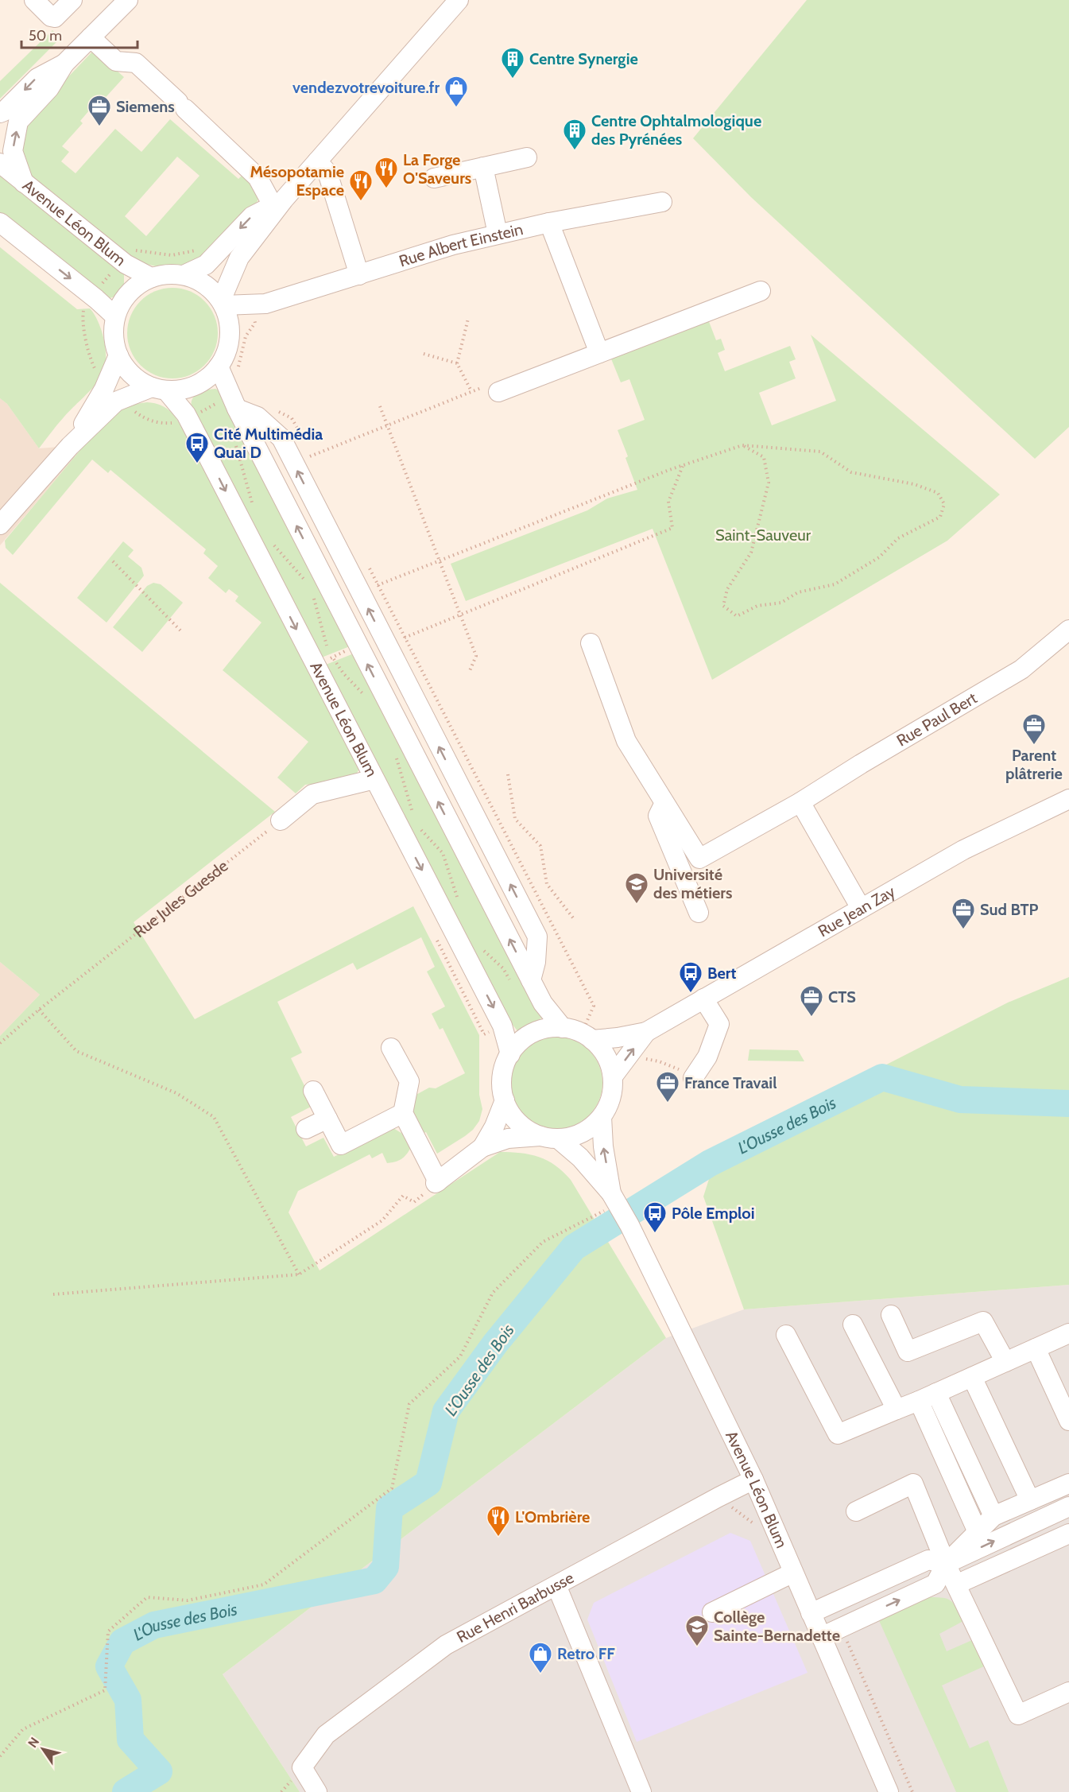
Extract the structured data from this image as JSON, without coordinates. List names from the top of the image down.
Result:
{
  "streets": {
    "street": [
      "Avenue Léon Blum",
      "Rue Albert Einstein",
      "Rue Paul Bert",
      "Rue Jean Zay",
      "Rue Henri Barbusse"
    ],
    "path": ["Rue Jules Guesde"]
  },
  "crossings": [
    ["Avenue Léon Blum", "Rue Albert Einstein"],
    ["Avenue Léon Blum", "Rue Jean Zay"],
    ["Avenue Léon Blum", "Rue Henri Barbusse"]
  ],
  "water": ["L'Ousse des Bois"],
  "parks": ["Saint-Sauveur"],
  "places": {
    "building": ["Centre Synergie", "Centre Ophtalmologique des Pyrénées"],
    "shop": ["vendezvotrevoiture.fr", "Retro FF"],
    "office": [
      "Siemens",
      "Parent plâtrerie",
      "Sud BTP",
      "CTS",
      "France Travail"
    ],
    "restaurant": ["La Forge O'Saveurs", "Mésopotamie Espace", "L'Ombrière"],
    "bus stop": ["Cité Multimédia Quai D", "Bert", "Pôle Emploi"],
    "school or university": ["Université des métiers", "Collège Sainte-Bernadette"]
  },
  "scale_bar": "50 m",
  "north": "top left"
}
